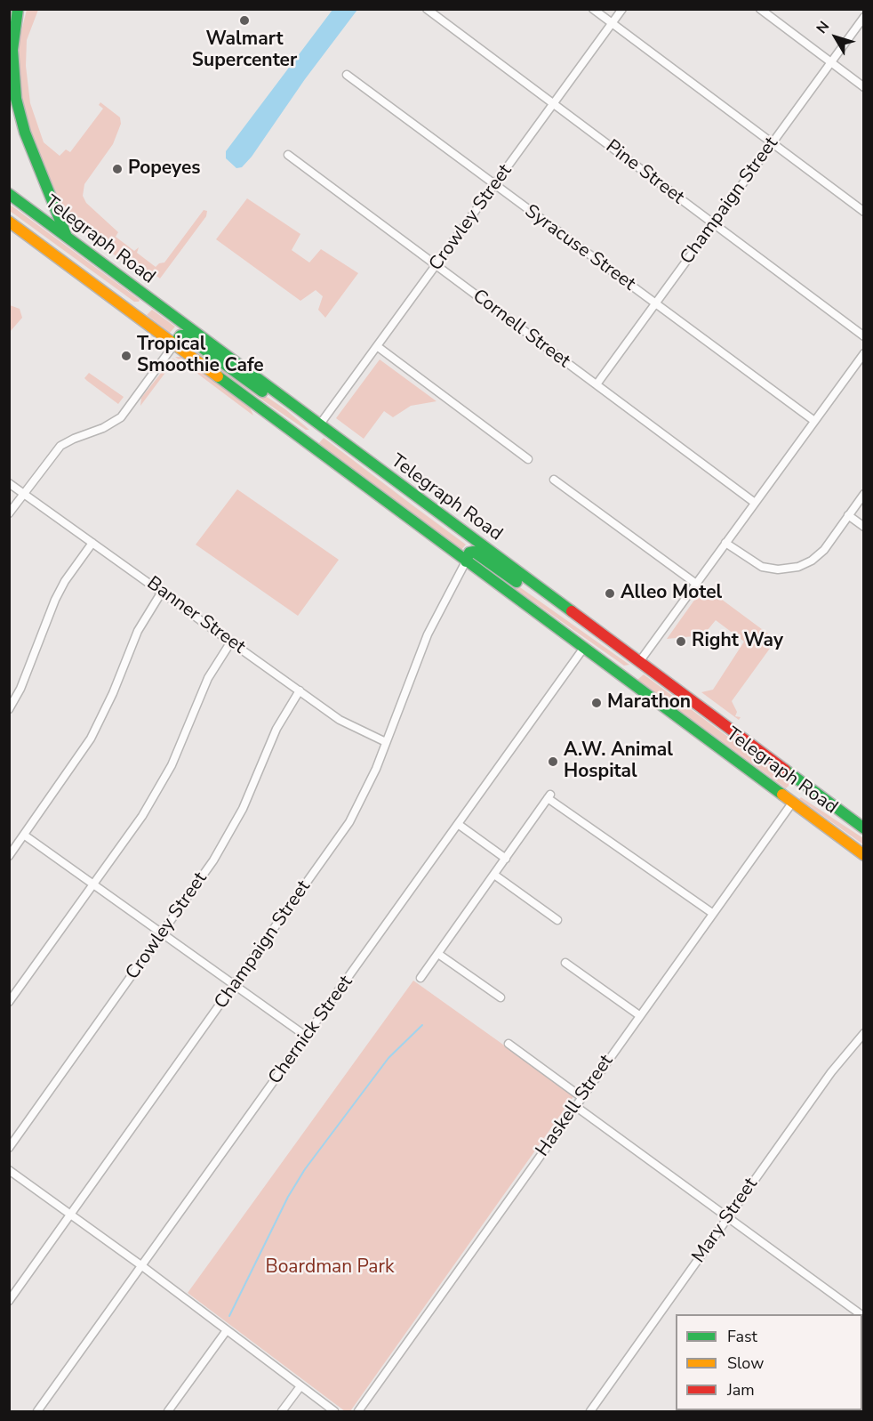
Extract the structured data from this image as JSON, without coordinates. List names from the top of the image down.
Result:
{
  "streets": {
    "main road": ["Telegraph Road"],
    "street": [
      "Pine Street",
      "Champaign Street",
      "Crowley Street",
      "Syracuse Street",
      "Cornell Street",
      "Banner Street",
      "Chernick Street",
      "Haskell Street",
      "Mary Street"
    ]
  },
  "crossings": [
    ["Pine Street", "Champaign Street"],
    ["Pine Street", "Crowley Street"],
    ["Champaign Street", "Telegraph Road"],
    ["Champaign Street", "Syracuse Street"],
    ["Champaign Street", "Cornell Street"],
    ["Champaign Street", "Banner Street"],
    ["Crowley Street", "Telegraph Road"],
    ["Crowley Street", "Syracuse Street"],
    ["Crowley Street", "Cornell Street"],
    ["Crowley Street", "Banner Street"],
    ["Telegraph Road", "Chernick Street"],
    ["Telegraph Road", "Haskell Street"]
  ],
  "parks": ["Boardman Park"],
  "places": [
    "Walmart Supercenter",
    "Popeyes",
    "Tropical Smoothie Cafe",
    "Alleo Motel",
    "Right Way",
    "Marathon",
    "A.W. Animal Hospital"
  ],
  "legend": ["Fast", "Slow", "Jam"],
  "north": "top left"
}
